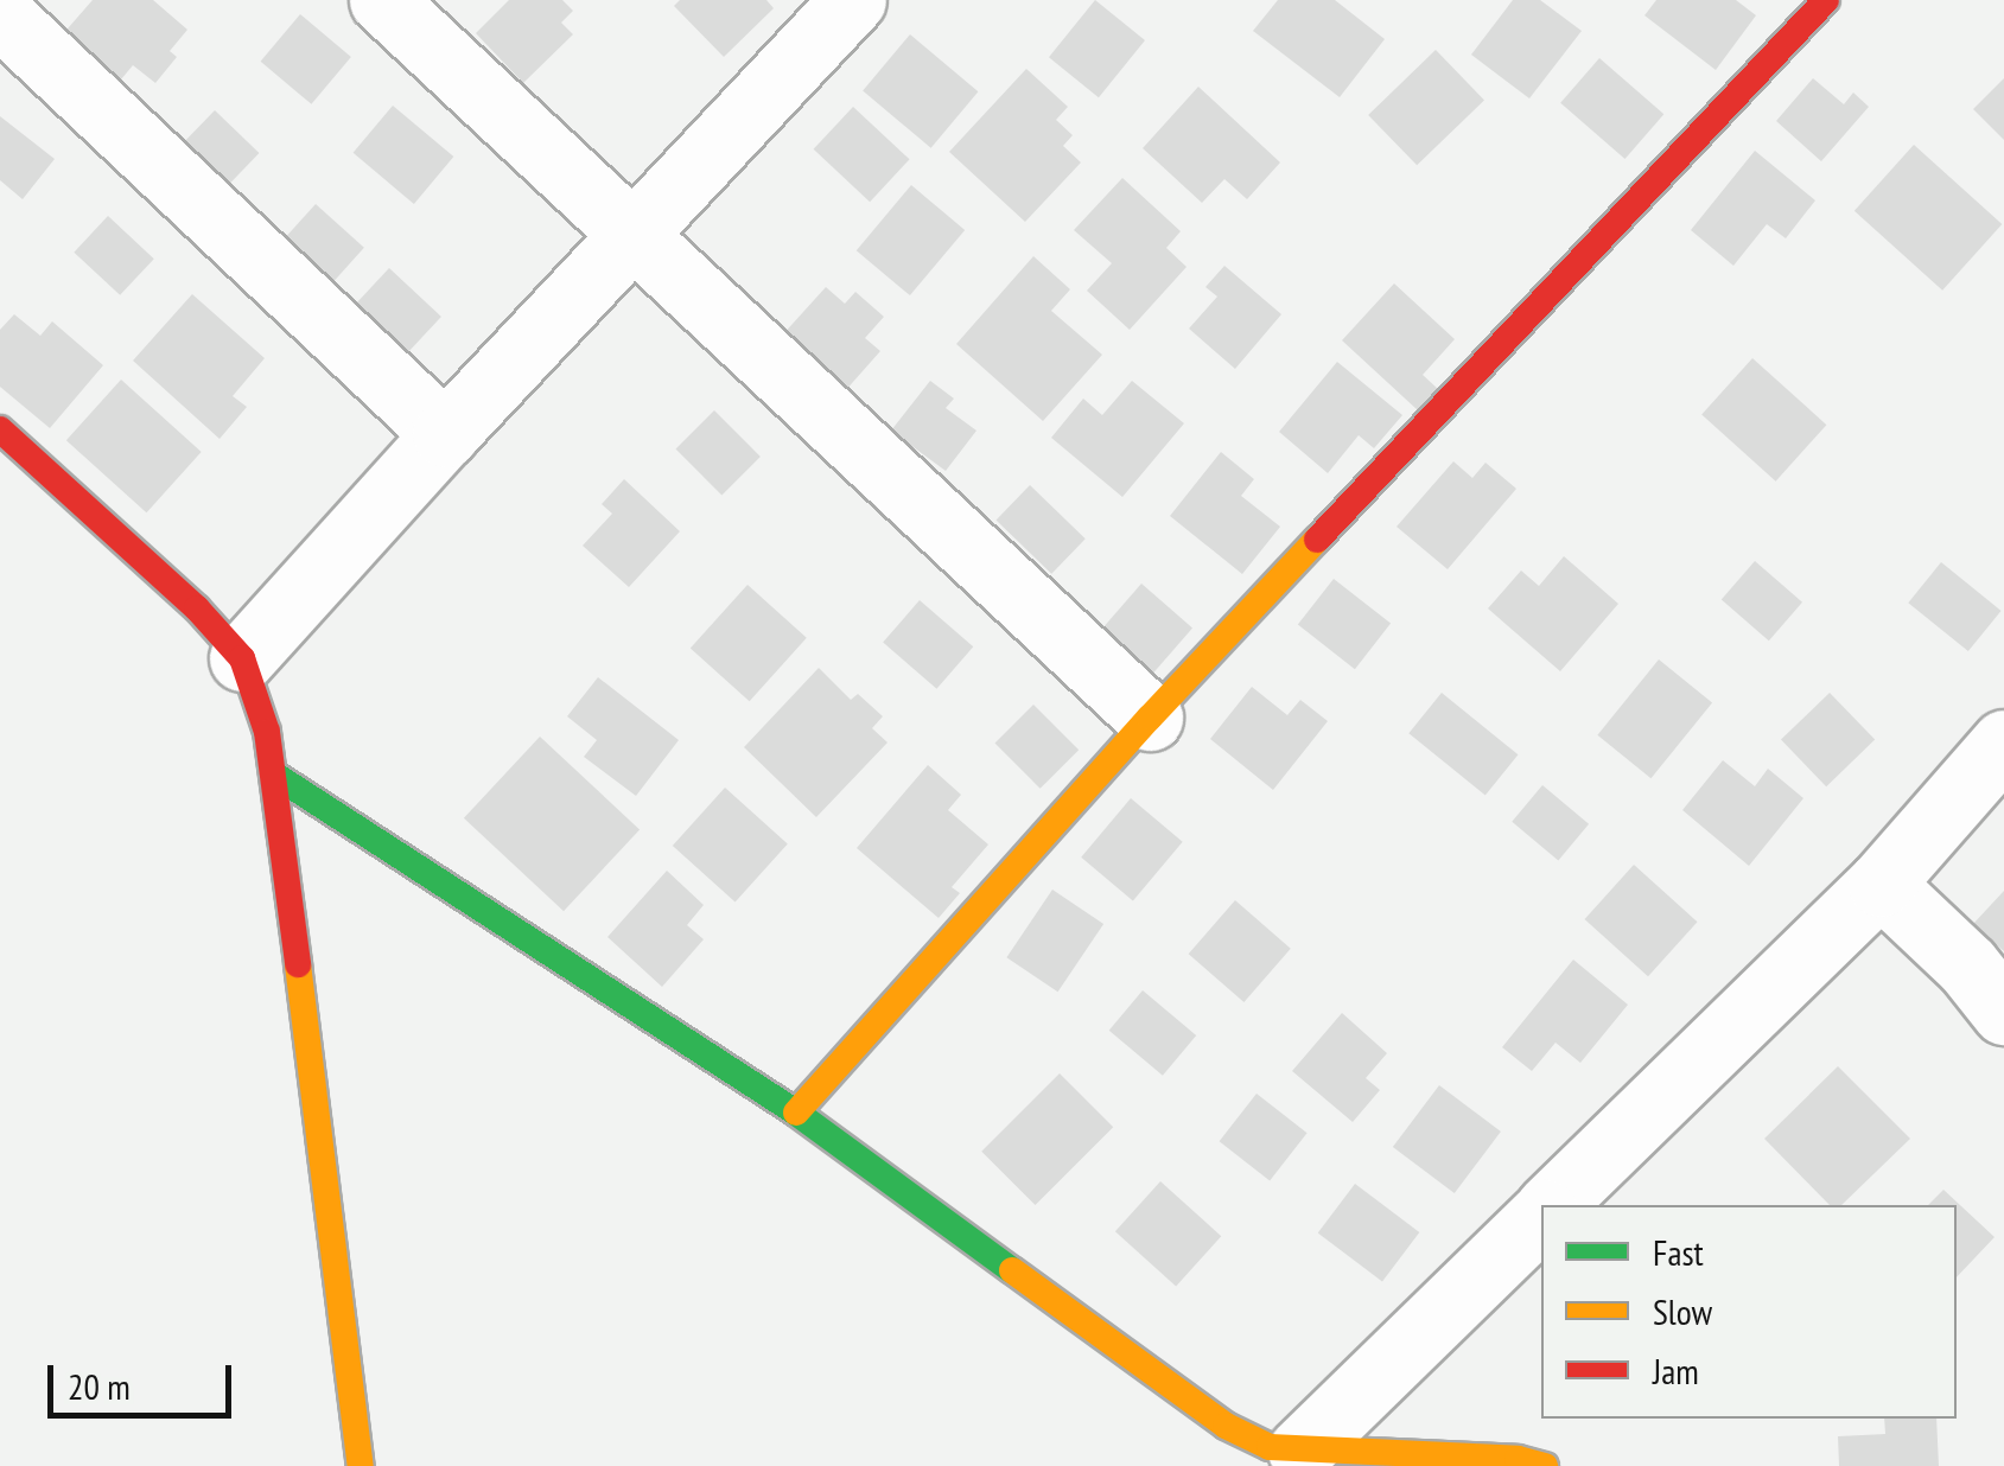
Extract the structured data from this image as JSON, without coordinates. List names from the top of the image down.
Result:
{
  "legend": ["Fast", "Slow", "Jam"],
  "scale_bar": "20 m"
}
